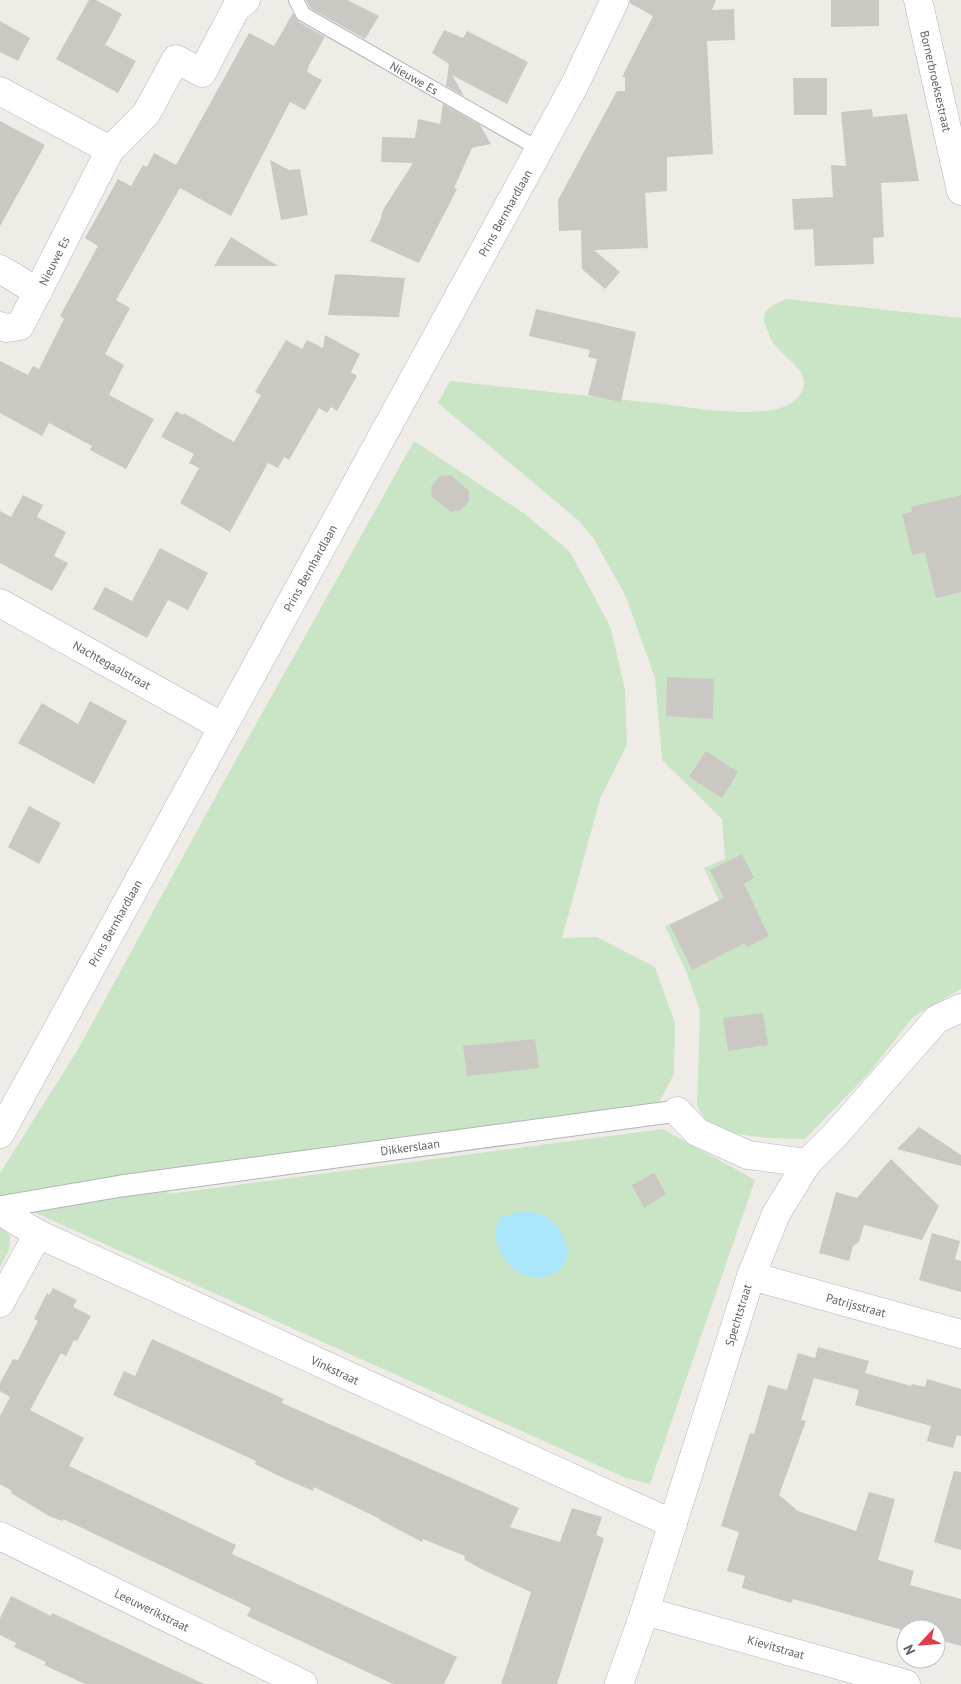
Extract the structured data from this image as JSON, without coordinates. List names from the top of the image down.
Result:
{
  "streets": {
    "street": [
      "Nieuwe Es",
      "Bornerbroeksestraat",
      "Prins Bernhardlaan",
      "Nachtegaalstraat",
      "Dikkerslaan",
      "Patrijsstraat",
      "Spechtstraat",
      "Vinkstraat",
      "Leeuwerikstraat",
      "Kievitstraat"
    ]
  },
  "crossings": [
    ["Nieuwe Es", "Prins Bernhardlaan"],
    ["Prins Bernhardlaan", "Nachtegaalstraat"],
    ["Dikkerslaan", "Spechtstraat"],
    ["Patrijsstraat", "Spechtstraat"],
    ["Spechtstraat", "Vinkstraat"],
    ["Spechtstraat", "Kievitstraat"]
  ],
  "north": "bottom left"
}
